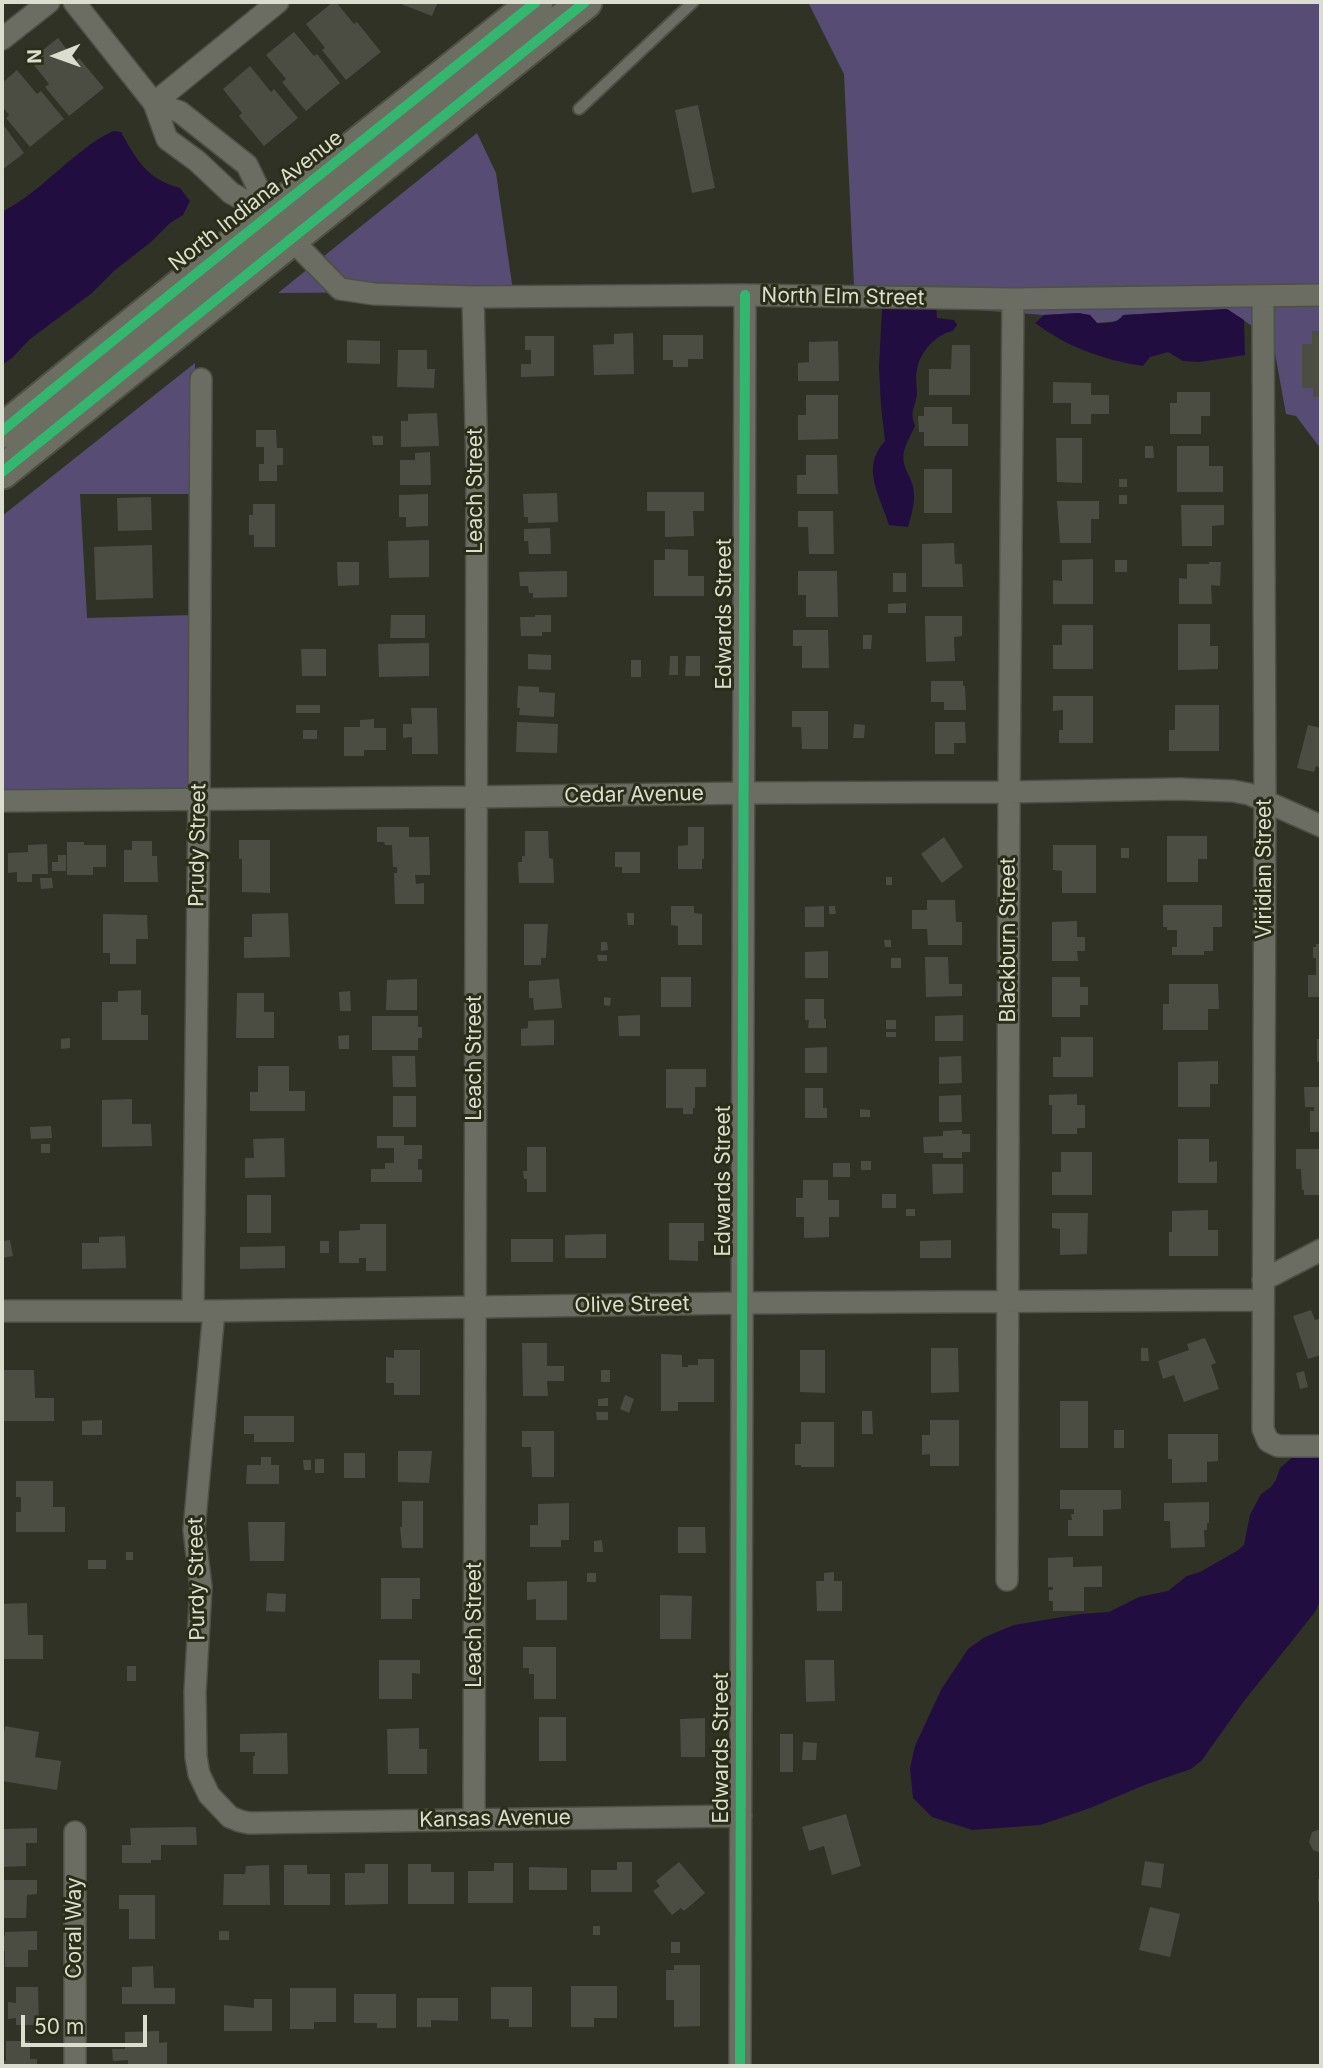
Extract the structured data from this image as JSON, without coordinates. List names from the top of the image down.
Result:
{
  "streets": {
    "main road": ["North Indiana Avenue"],
    "street": [
      "North Elm Street",
      "Leach Street",
      "Edwards Street",
      "Cedar Avenue",
      "Prudy Street",
      "Viridian Street",
      "Blackburn Street",
      "Olive Street",
      "Purdy Street",
      "Kansas Avenue",
      "Coral Way"
    ]
  },
  "crossings": [
    ["North Indiana Avenue", "North Elm Street"],
    ["North Elm Street", "Leach Street"],
    ["North Elm Street", "Edwards Street"],
    ["North Elm Street", "Viridian Street"],
    ["North Elm Street", "Blackburn Street"],
    ["Leach Street", "Cedar Avenue"],
    ["Leach Street", "Olive Street"],
    ["Leach Street", "Kansas Avenue"],
    ["Edwards Street", "Cedar Avenue"],
    ["Edwards Street", "Olive Street"],
    ["Edwards Street", "Kansas Avenue"],
    ["Cedar Avenue", "Prudy Street"],
    ["Cedar Avenue", "Viridian Street"],
    ["Cedar Avenue", "Blackburn Street"],
    ["Prudy Street", "Olive Street"],
    ["Prudy Street", "Purdy Street"],
    ["Viridian Street", "Olive Street"],
    ["Blackburn Street", "Olive Street"],
    ["Olive Street", "Purdy Street"],
    ["Purdy Street", "Kansas Avenue"]
  ],
  "scale_bar": "50 m",
  "north": "left"
}
